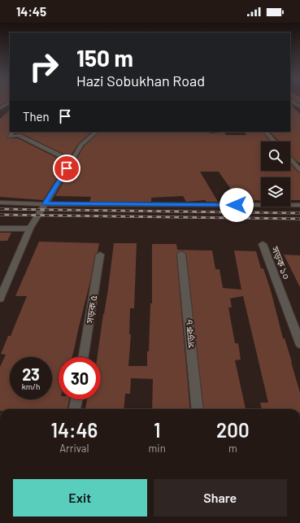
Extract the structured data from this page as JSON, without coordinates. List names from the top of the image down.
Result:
{
  "streets": {
    "street": ["সড়ক ১০", "সড়ক ৫", "সড়ক ৮"]
  },
  "page": {
    "status": "14:45",
    "turn": ["150 m", "Hazi Sobukhan Road"],
    "then": "Then",
    "speed": "23 km/h",
    "limit": "30",
    "eta": [
      "14:46",
      "Arrival",
      "1",
      "min",
      "200",
      "m"
    ],
    "buttons": ["Exit", "Share"]
  }
}
